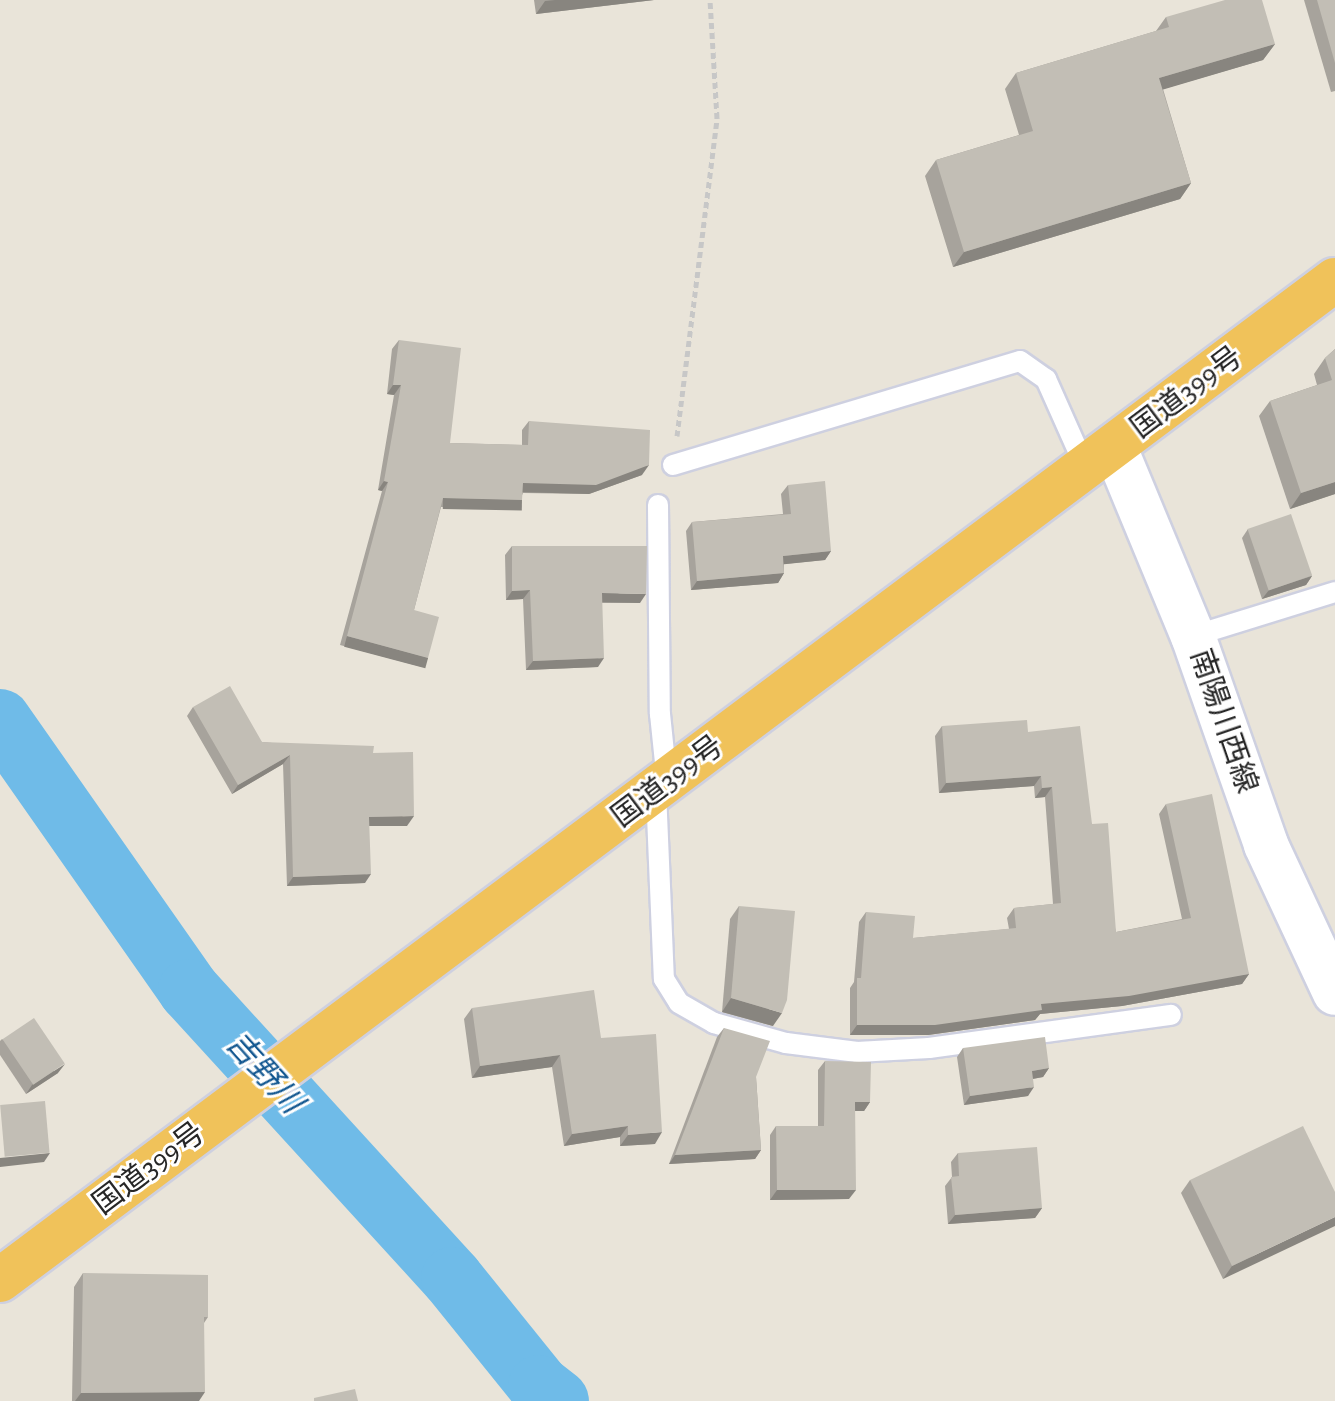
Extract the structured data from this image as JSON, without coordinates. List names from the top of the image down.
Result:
{
  "streets": {
    "highway": ["国道399号"],
    "main road": ["南陽川西線"]
  },
  "crossings": [
    ["国道399号", "南陽川西線"]
  ],
  "water": ["吉野川"]
}
